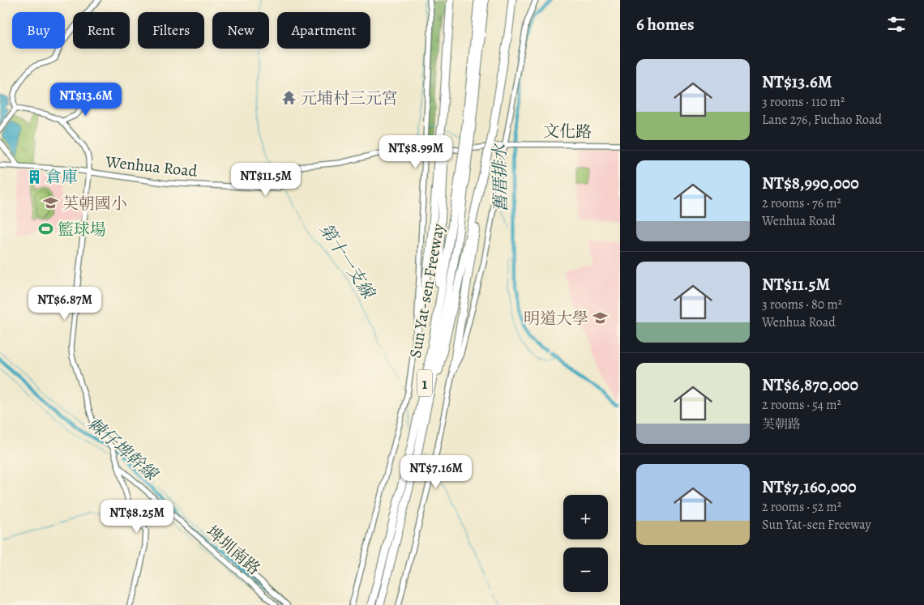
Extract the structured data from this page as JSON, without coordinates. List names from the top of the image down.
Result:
{
  "streets": {
    "highway": ["Sun Yat-sen Freeway", "1"],
    "street": ["文化路", "Wenhua Road", "埤圳南路"]
  },
  "crossings": [
    ["文化路", "Wenhua Road"]
  ],
  "water": ["舊厝排水", "第十一支線", "棘仔埤幹線"],
  "places": {
    "temple": ["元埔村三元宮"],
    "building": ["倉庫"],
    "school or university": ["芙朝國小", "明道大學"],
    "sports": ["籃球場"]
  },
  "page": {
    "heading": "6 homes",
    "chip": [
      "Buy",
      "Rent",
      "Filters",
      "New",
      "Apartment"
    ],
    "list": [
      {
        "name": "NT$13.6M",
        "note": "3 rooms · 110 m² · Lane 276, Fuchao Road"
      },
      {
        "name": "NT$8,990,000",
        "note": "2 rooms · 76 m² · Wenhua Road"
      },
      {
        "name": "NT$11.5M",
        "note": "3 rooms · 80 m² · Wenhua Road"
      },
      {
        "name": "NT$6,870,000",
        "note": "2 rooms · 54 m² · 芙朝路"
      },
      {
        "name": "NT$7,160,000",
        "note": "2 rooms · 52 m² · Sun Yat-sen Freeway"
      }
    ],
    "price": [
      "NT$13.6M",
      "NT$8.99M",
      "NT$11.5M",
      "NT$6.87M",
      "NT$7.16M",
      "NT$8.25M"
    ],
    "map_buttons": ["+", "−"]
  }
}
